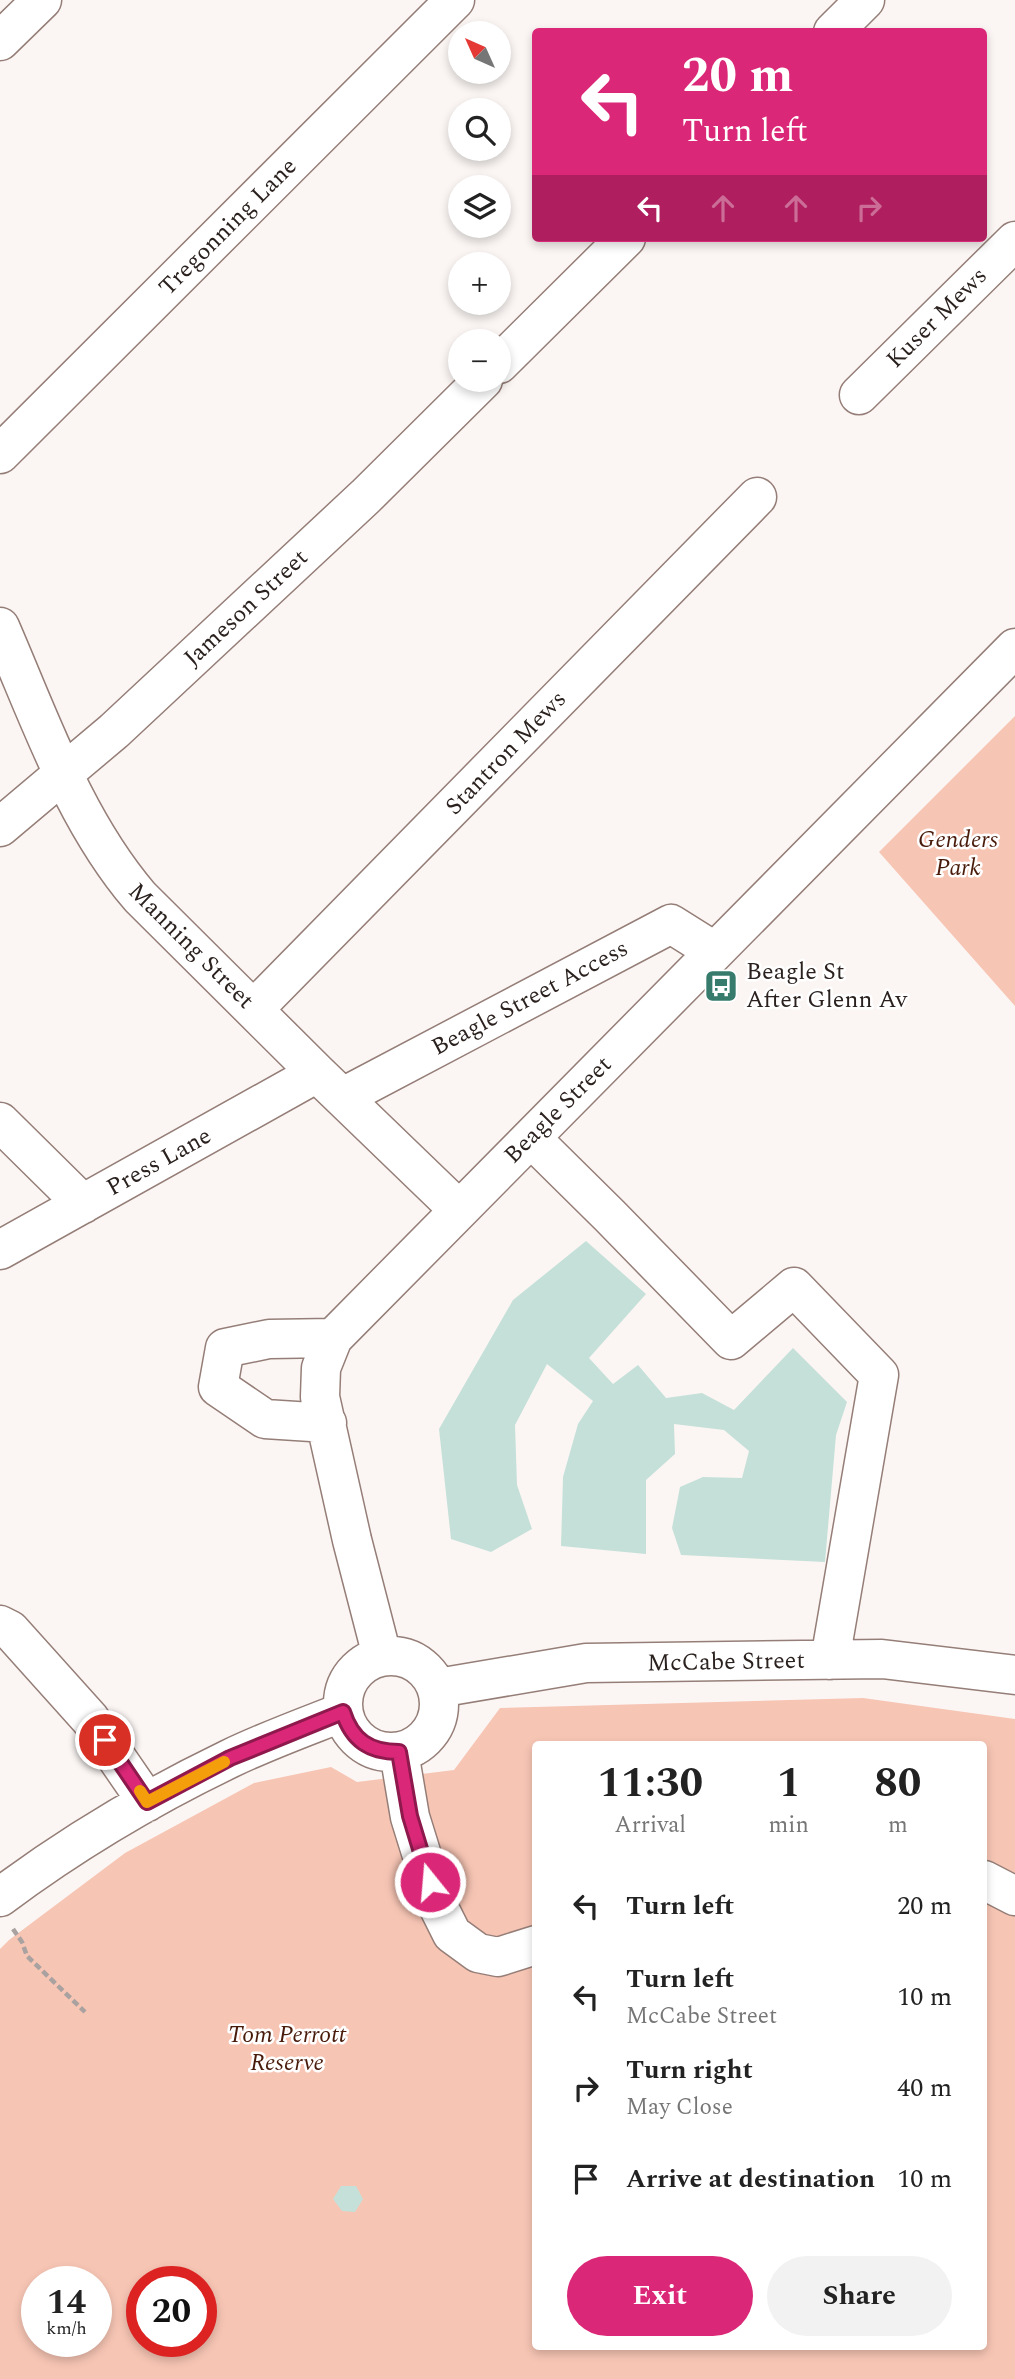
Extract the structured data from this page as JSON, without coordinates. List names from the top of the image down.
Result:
{
  "streets": {
    "street": [
      "Tregonning Lane",
      "Kuser Mews",
      "Jameson Street",
      "Stantron Mews",
      "Manning Street",
      "Beagle Street Access",
      "Beagle Street",
      "Press Lane",
      "McCabe Street"
    ]
  },
  "crossings": [
    ["Jameson Street", "Manning Street"],
    ["Stantron Mews", "Manning Street"],
    ["Manning Street", "Beagle Street Access"],
    ["Manning Street", "Beagle Street"],
    ["Manning Street", "Press Lane"],
    ["Beagle Street Access", "Beagle Street"],
    ["Beagle Street Access", "Press Lane"],
    ["Beagle Street", "McCabe Street"]
  ],
  "parks": ["Genders Park", "Tom Perrott Reserve"],
  "places": {
    "bus stop": ["Beagle St After Glenn Av"]
  },
  "north": "top left",
  "page": {
    "map_buttons": ["+", "−"],
    "turn": ["20 m", "Turn left"],
    "eta": [
      "11:30",
      "Arrival",
      "1",
      "min",
      "80",
      "m"
    ],
    "list": [
      {
        "name": "Turn left",
        "value": "20 m"
      },
      {
        "name": "Turn left",
        "note": "McCabe Street",
        "value": "10 m"
      },
      {
        "name": "Turn right",
        "note": "May Close",
        "value": "40 m"
      },
      {
        "name": "Arrive at destination",
        "value": "10 m"
      }
    ],
    "buttons": ["Exit", "Share"],
    "speed": "14 km/h",
    "limit": "20"
  }
}
